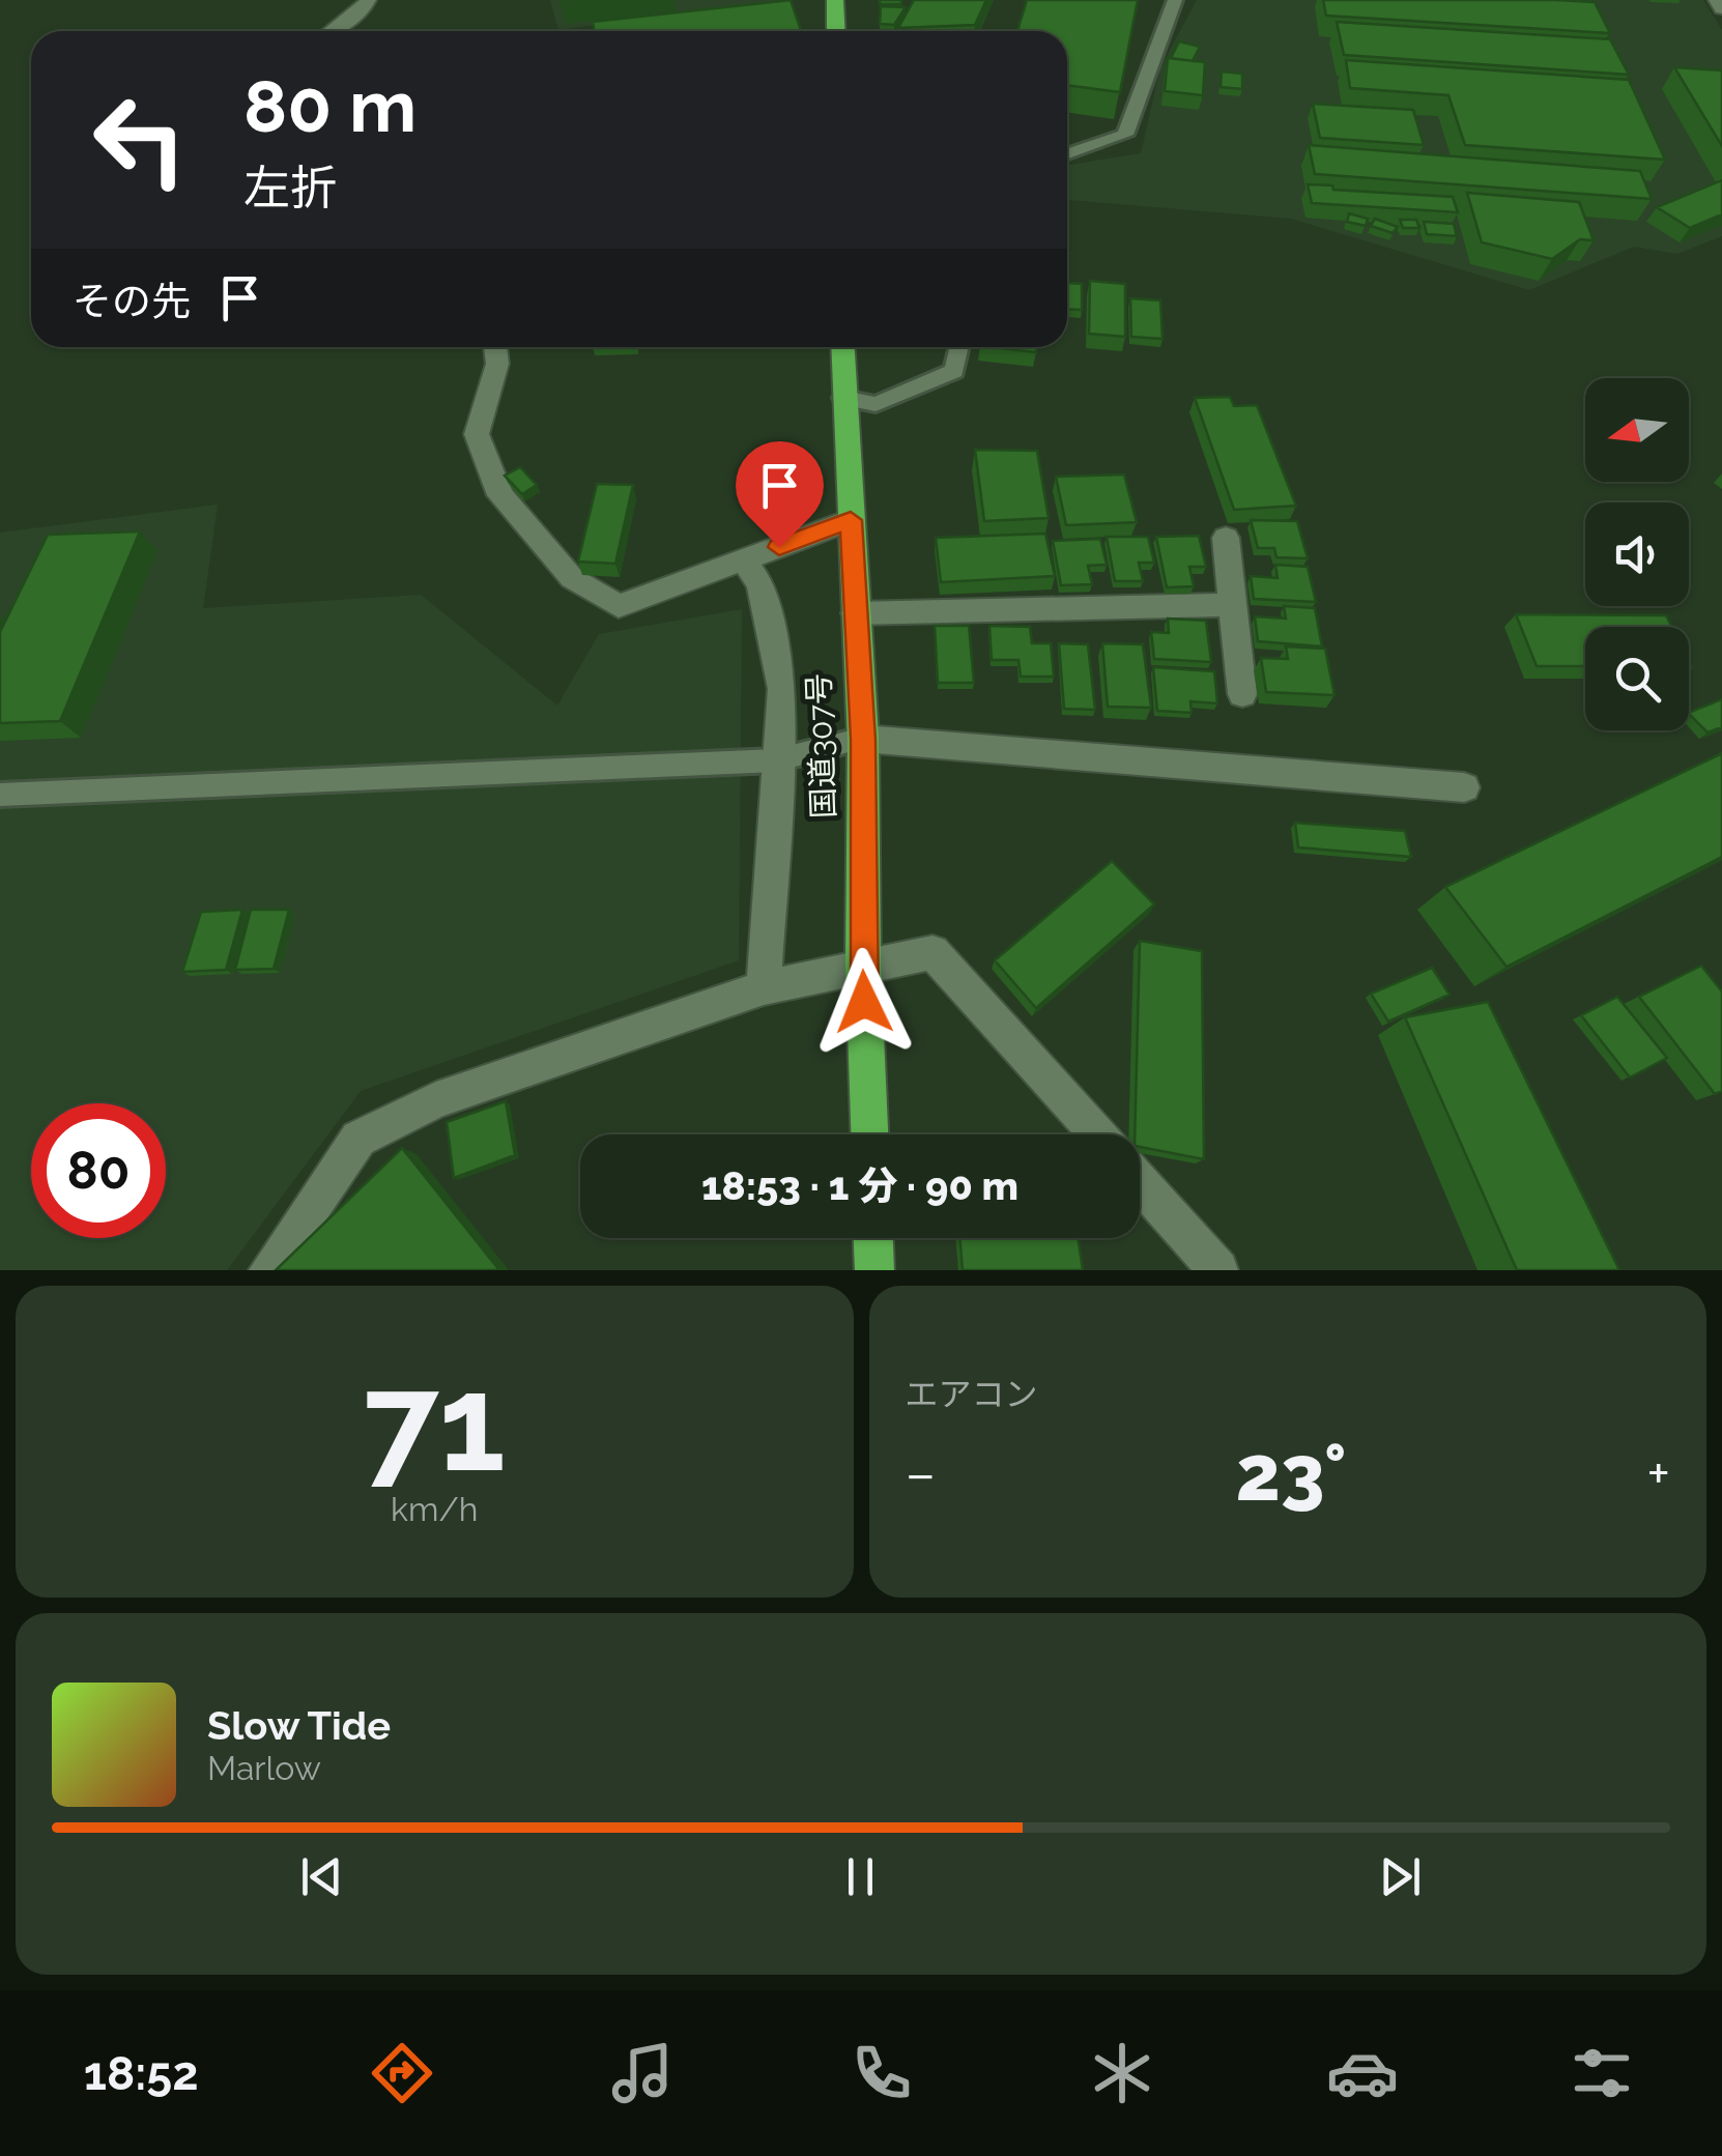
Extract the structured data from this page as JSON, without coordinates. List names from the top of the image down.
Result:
{
  "streets": {
    "highway": ["国道307号"]
  },
  "north": "left",
  "page": {
    "turn": ["80 m", "左折"],
    "then": "その先",
    "limit": "80",
    "trip": "18:53 · 1 分 · 90 m",
    "tile": [
      ["71", "km/h"],
      "エアコン"
    ],
    "heat": ["−", "23°", "+"],
    "song": ["Slow Tide", "Marlow"],
    "tabs": "18:52"
  }
}
